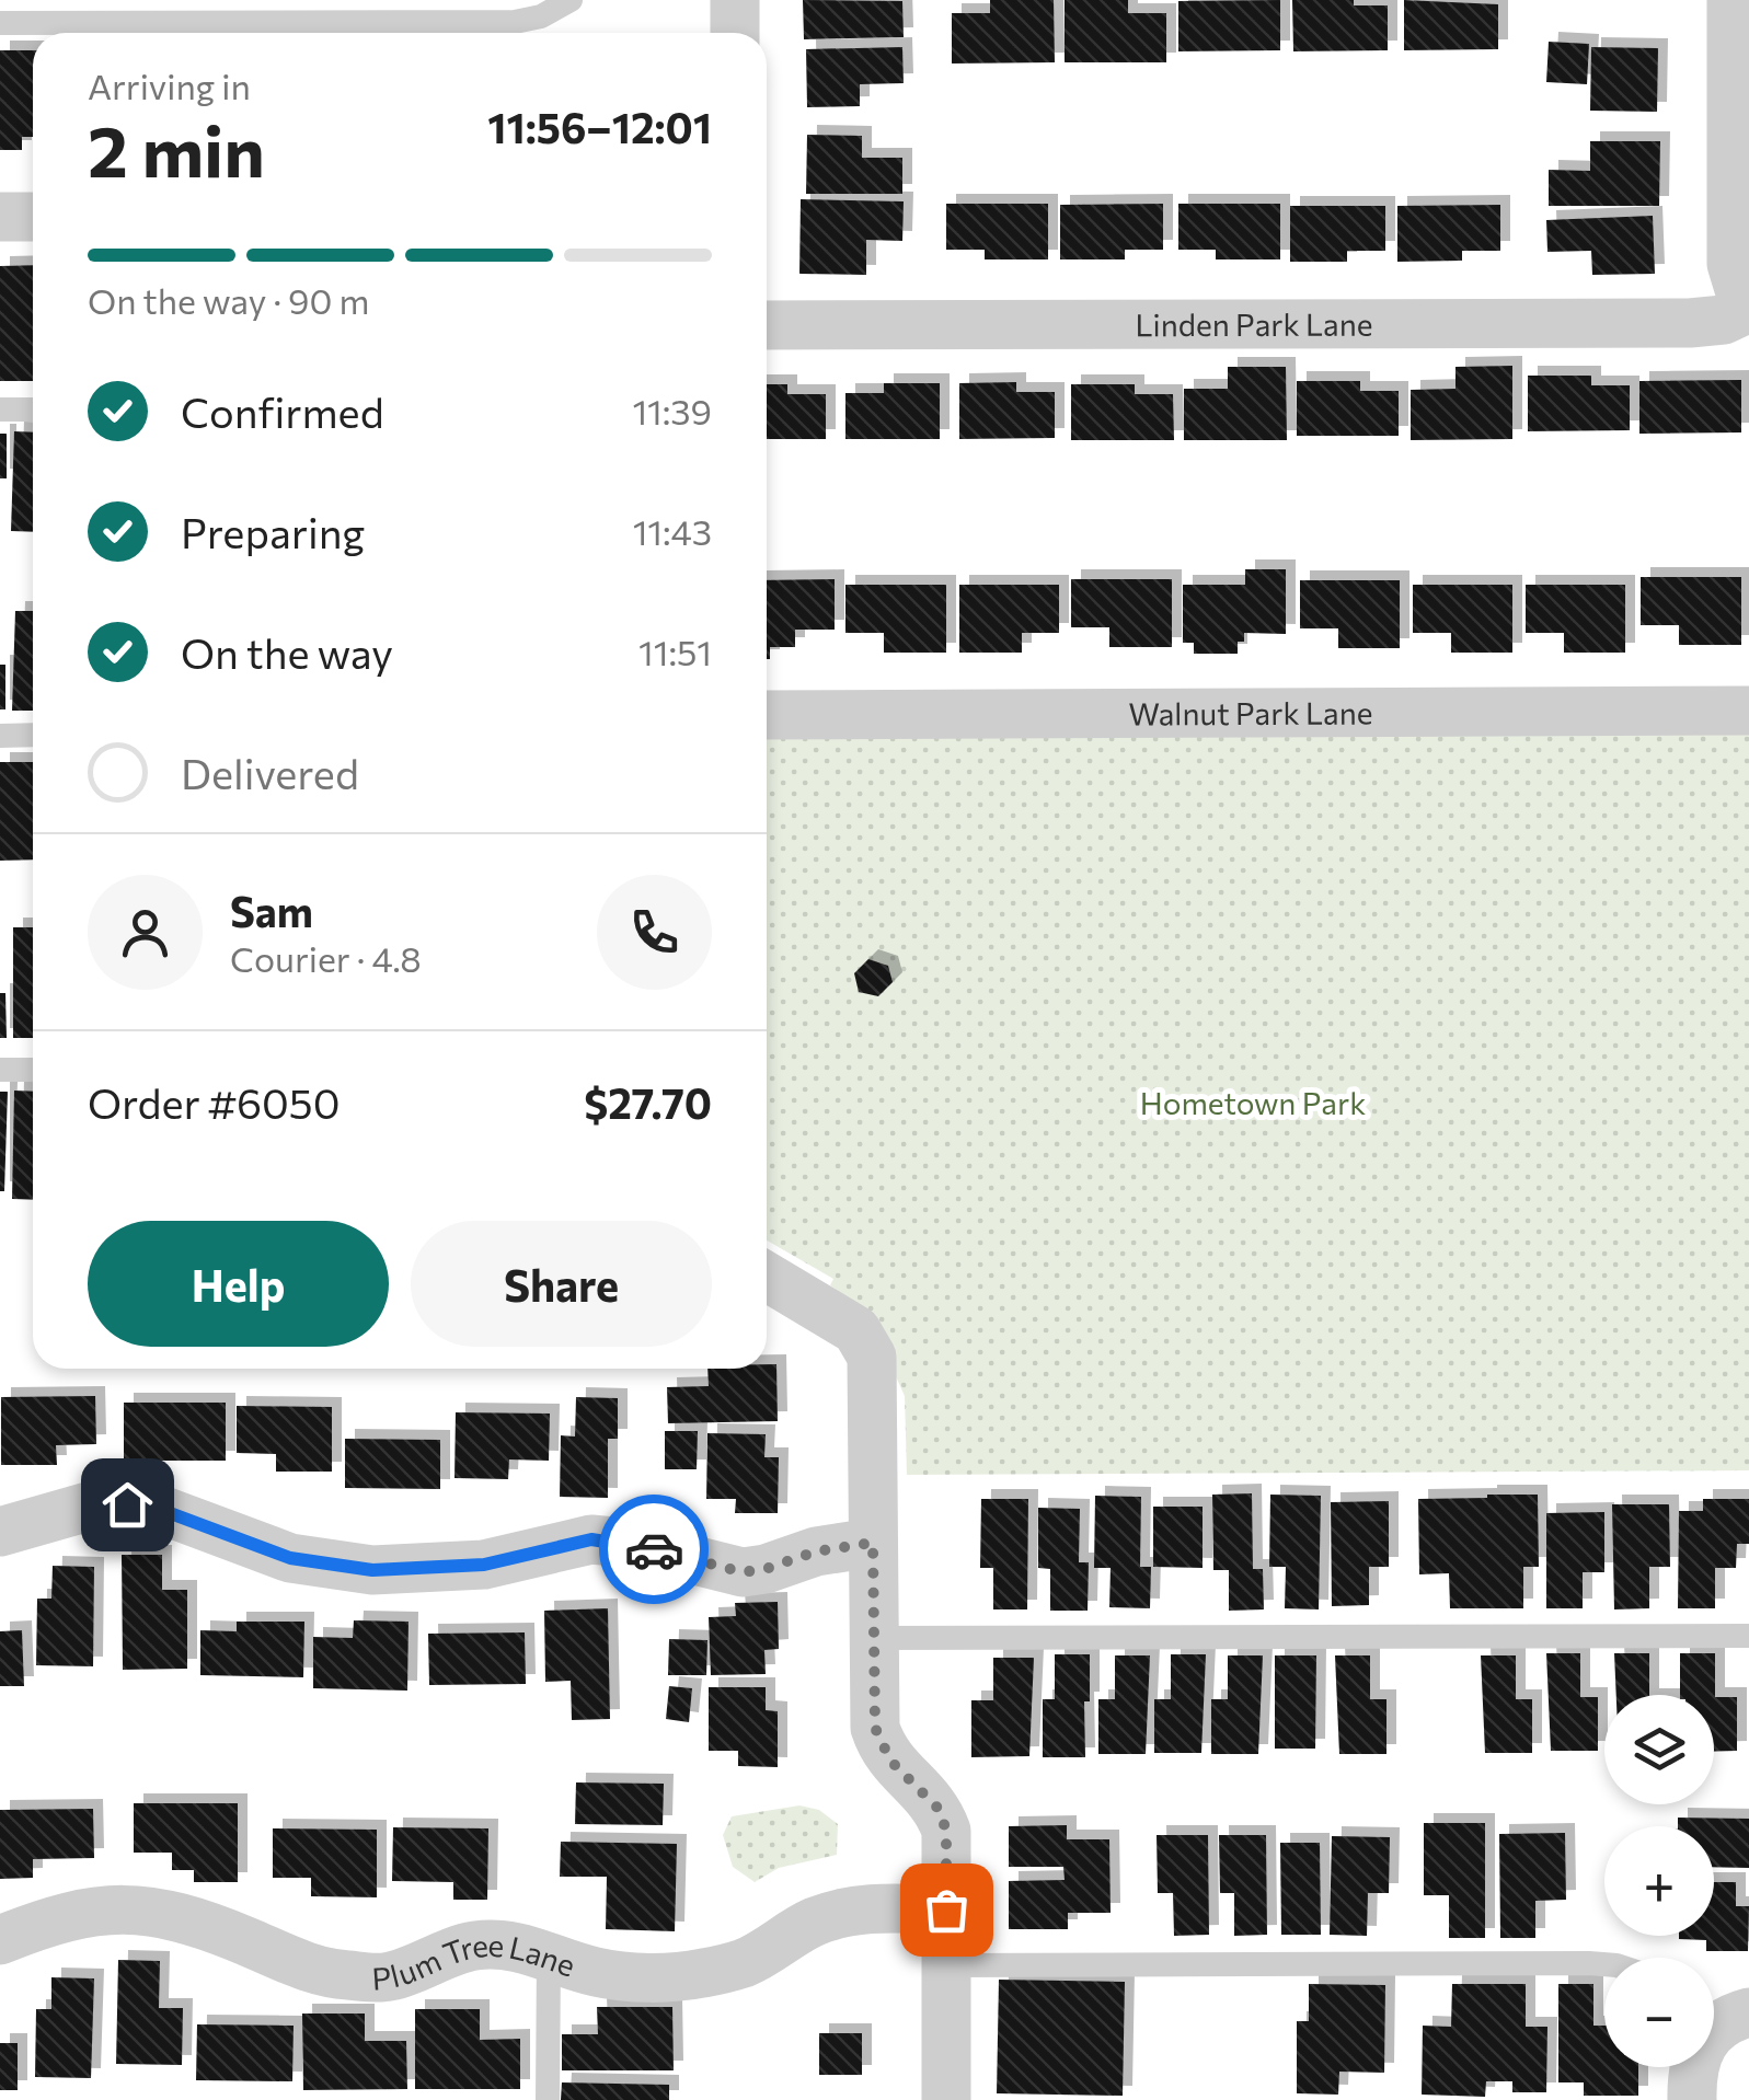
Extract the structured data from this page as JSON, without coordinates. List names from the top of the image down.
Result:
{
  "streets": {
    "street": ["Linden Park Lane", "Walnut Park Lane", "Plum Tree Lane"]
  },
  "parks": ["Hometown Park"],
  "page": {
    "heading": ["2 min", "Arriving in", "11:56–12:01"],
    "panel": [
      "Sam",
      "Courier · 4.8",
      "Order #6050",
      "$27.70"
    ],
    "bar": "On the way · 90 m",
    "list": [
      ["Confirmed", "11:39"],
      ["Preparing", "11:43"],
      ["On the way", "11:51"],
      "Delivered"
    ],
    "buttons": ["Help", "Share"],
    "map_buttons": ["+", "−"]
  }
}
